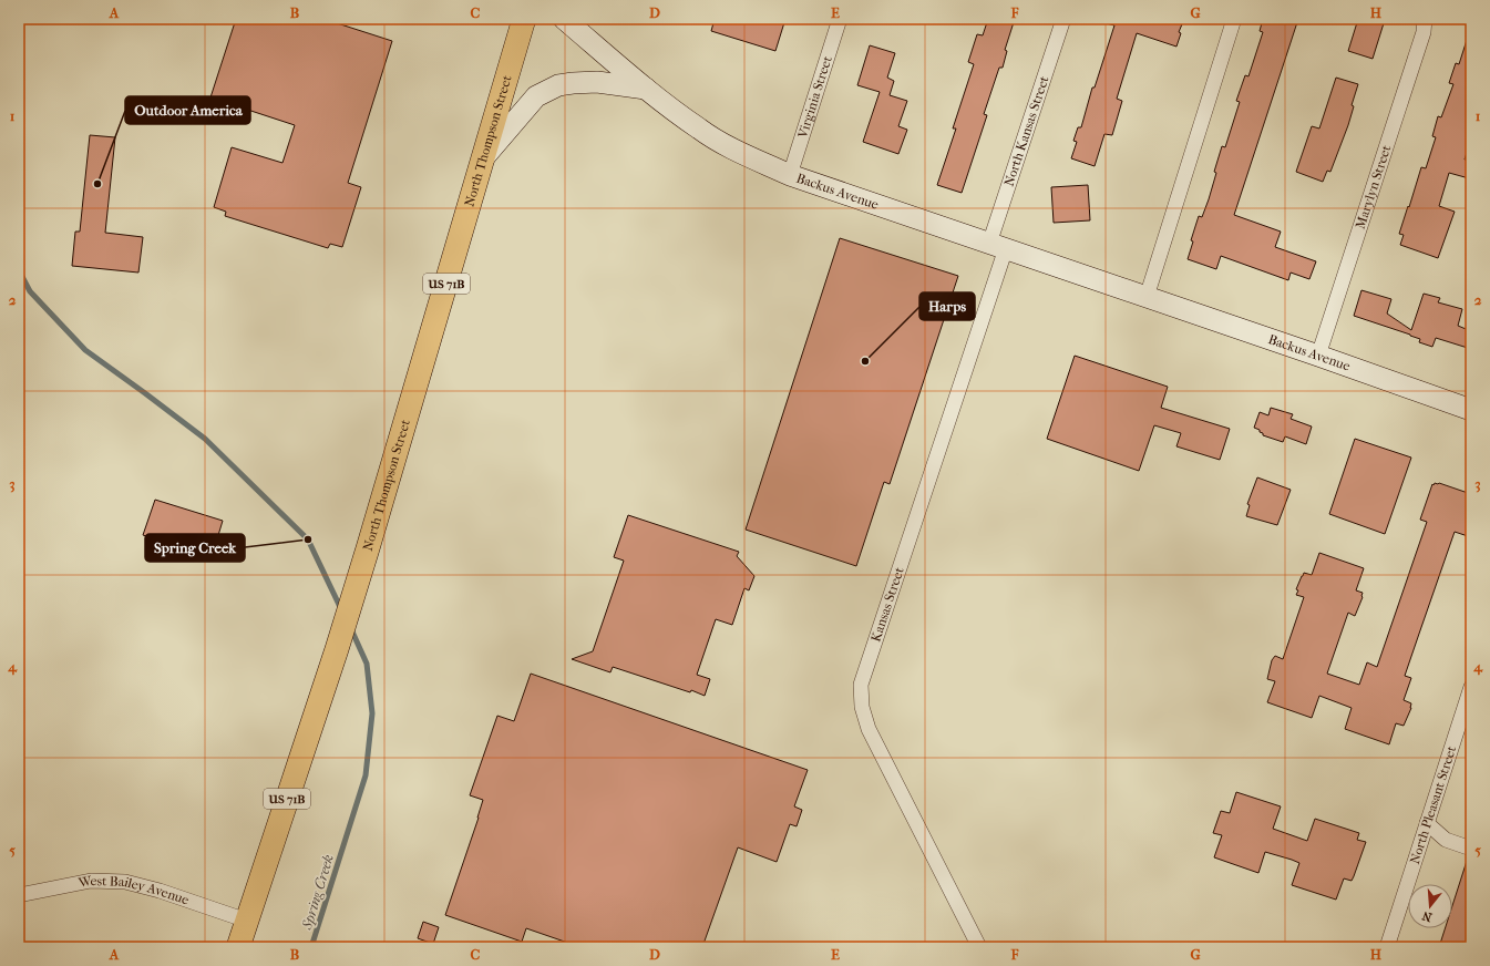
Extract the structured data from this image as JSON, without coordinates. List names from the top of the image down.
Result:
{
  "streets": {
    "main road": ["North Thompson Street", "US 71B"],
    "street": [
      "Virginia Street",
      "North Kansas Street",
      "Marylyn Street",
      "Backus Avenue",
      "Kansas Street",
      "North Pleasant Street",
      "West Bailey Avenue"
    ]
  },
  "crossings": [
    ["Virginia Street", "Backus Avenue"],
    ["North Kansas Street", "Backus Avenue"],
    ["North Kansas Street", "Kansas Street"],
    ["North Thompson Street", "West Bailey Avenue"],
    ["Marylyn Street", "Backus Avenue"],
    ["Backus Avenue", "Kansas Street"]
  ],
  "water": ["Spring Creek"],
  "places": ["Outdoor America", "Harps", "Spring Creek"],
  "north": "bottom",
  "grid": {
    "columns": [
      "A",
      "B",
      "C",
      "D",
      "E",
      "F",
      "G",
      "H"
    ],
    "rows": [
      "1",
      "2",
      "3",
      "4",
      "5"
    ]
  }
}
